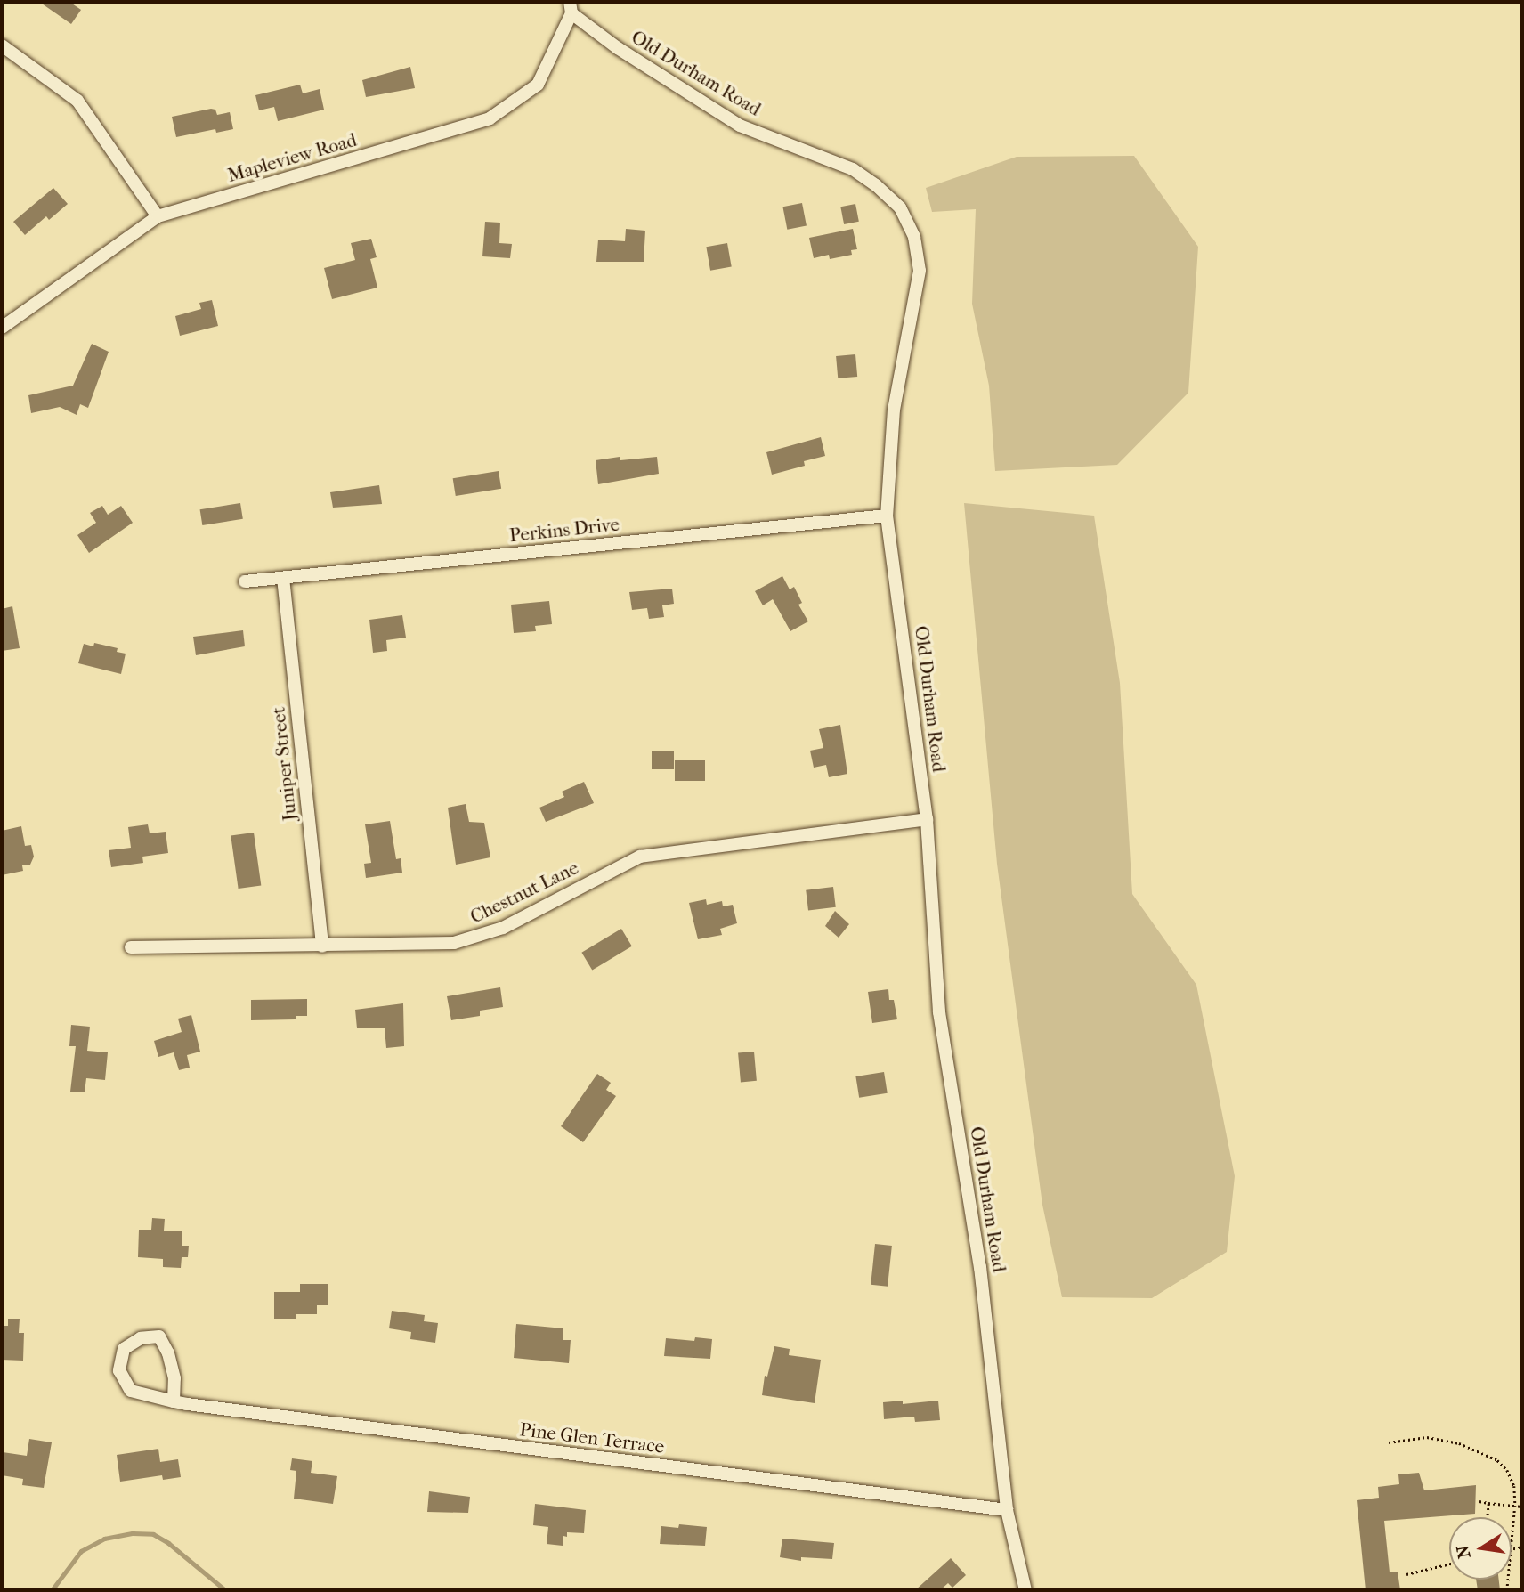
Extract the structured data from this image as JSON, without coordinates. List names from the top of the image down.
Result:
{
  "streets": {
    "street": [
      "Old Durham Road",
      "Mapleview Road",
      "Perkins Drive",
      "Juniper Street",
      "Chestnut Lane",
      "Pine Glen Terrace"
    ]
  },
  "crossings": [
    ["Old Durham Road", "Mapleview Road"],
    ["Old Durham Road", "Perkins Drive"],
    ["Old Durham Road", "Chestnut Lane"],
    ["Old Durham Road", "Pine Glen Terrace"],
    ["Perkins Drive", "Juniper Street"],
    ["Juniper Street", "Chestnut Lane"]
  ],
  "north": "left"
}
